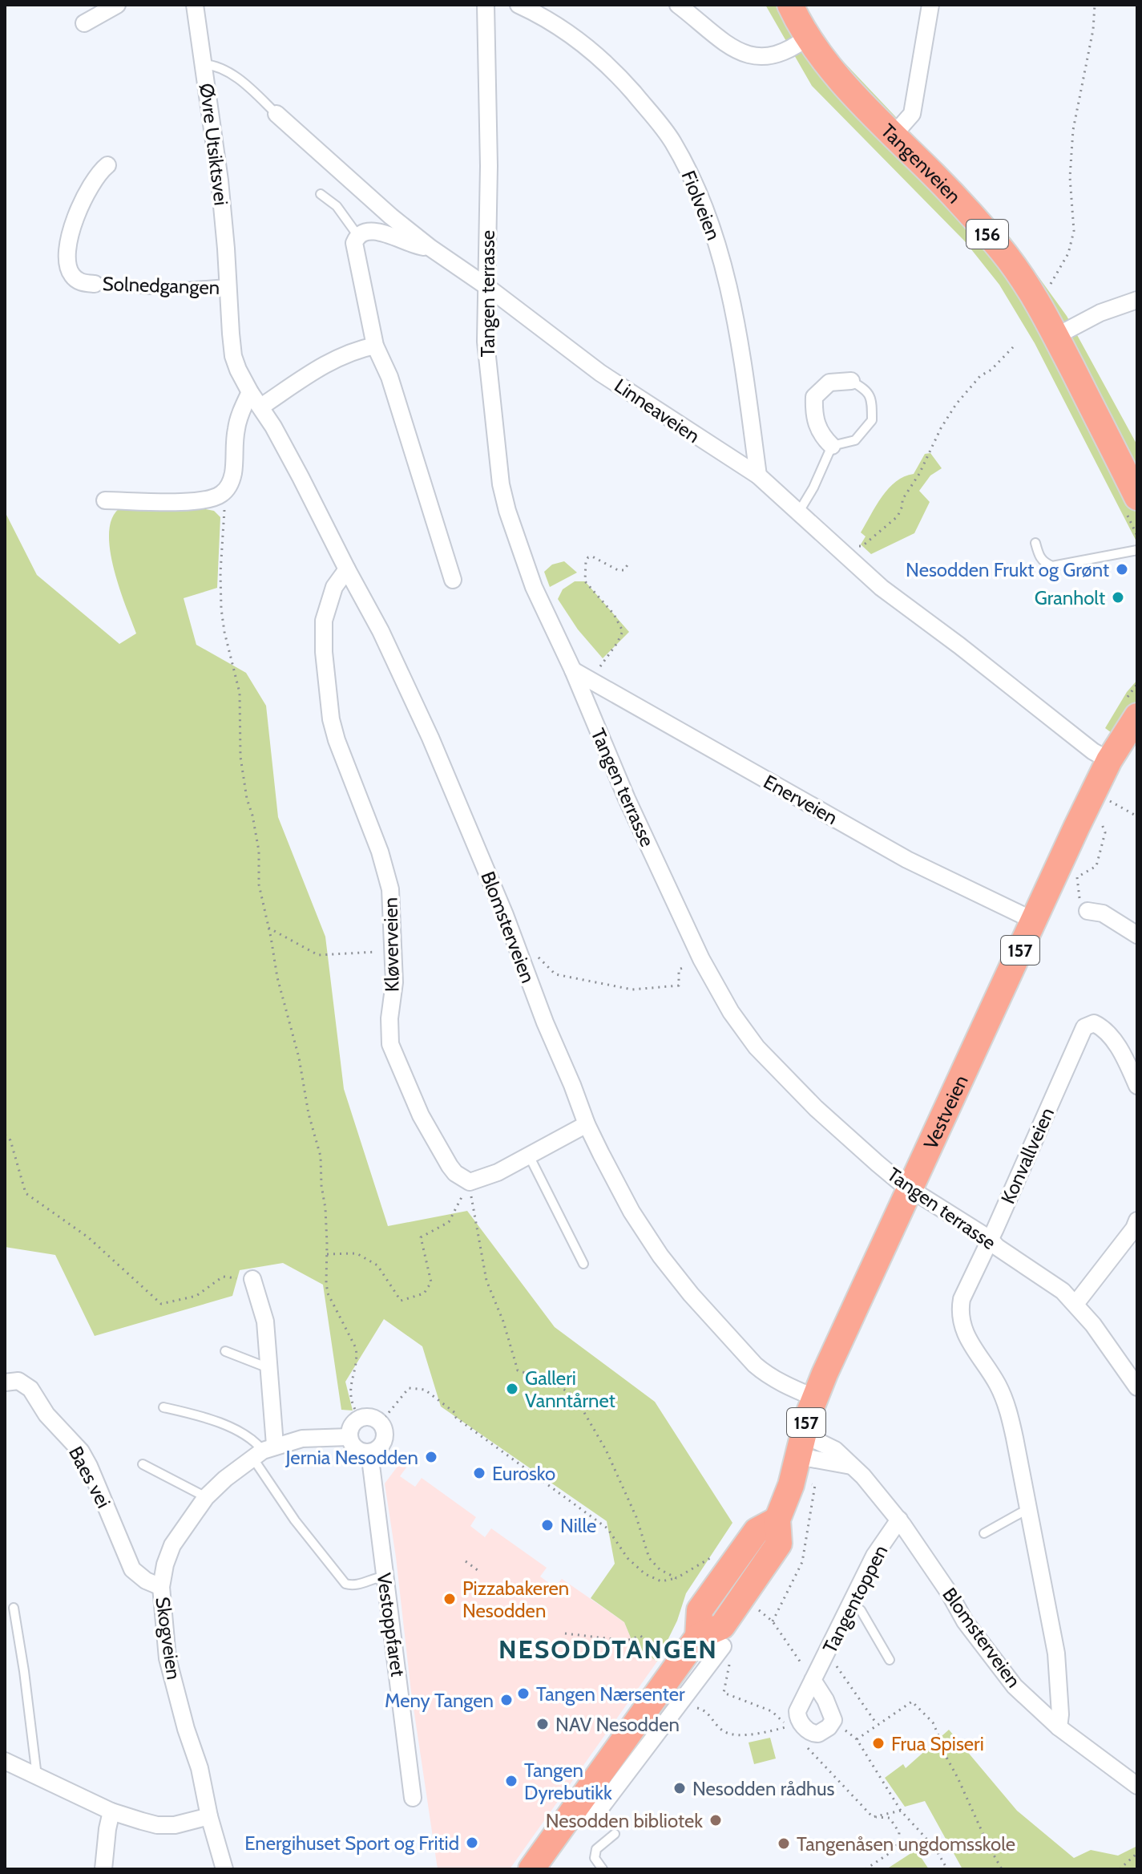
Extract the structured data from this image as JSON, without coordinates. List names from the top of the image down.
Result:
{
  "streets": {
    "main road": [
      "Tangenveien",
      "156",
      "157",
      "Vestveien"
    ],
    "street": [
      "Øvre Utsiktsvei",
      "Fiolveien",
      "Solnedgangen",
      "Tangen terrasse",
      "Linneaveien",
      "Enerveien",
      "Blomsterveien",
      "Kløverveien",
      "Konvallveien",
      "Baes vei",
      "Tangentoppen",
      "Vestoppfaret",
      "Skogveien"
    ]
  },
  "crossings": [
    ["Øvre Utsiktsvei", "Solnedgangen"],
    ["Øvre Utsiktsvei", "Linneaveien"],
    ["Fiolveien", "Linneaveien"],
    ["Solnedgangen", "Blomsterveien"],
    ["Tangen terrasse", "Linneaveien"],
    ["Tangen terrasse", "Enerveien"],
    ["Tangen terrasse", "Vestveien"],
    ["Tangen terrasse", "Konvallveien"],
    ["Linneaveien", "Vestveien"],
    ["Enerveien", "Vestveien"],
    ["Blomsterveien", "Kløverveien"],
    ["Blomsterveien", "Vestveien"],
    ["Blomsterveien", "Konvallveien"],
    ["Blomsterveien", "Tangentoppen"],
    ["Baes vei", "Skogveien"],
    ["Vestoppfaret", "Skogveien"]
  ],
  "districts": ["NESODDTANGEN"],
  "places": [
    "Nesodden Frukt og Grønt",
    "Granholt",
    "Galleri Vanntårnet",
    "Jernia Nesodden",
    "Eurosko",
    "Nille",
    "Pizzabakeren Nesodden",
    "Tangen Nærsenter",
    "Meny Tangen",
    "NAV Nesodden",
    "Frua Spiseri",
    "Tangen Dyrebutikk",
    "Nesodden rådhus",
    "Nesodden bibliotek",
    "Energihuset Sport og Fritid",
    "Tangenåsen ungdomsskole"
  ]
}
